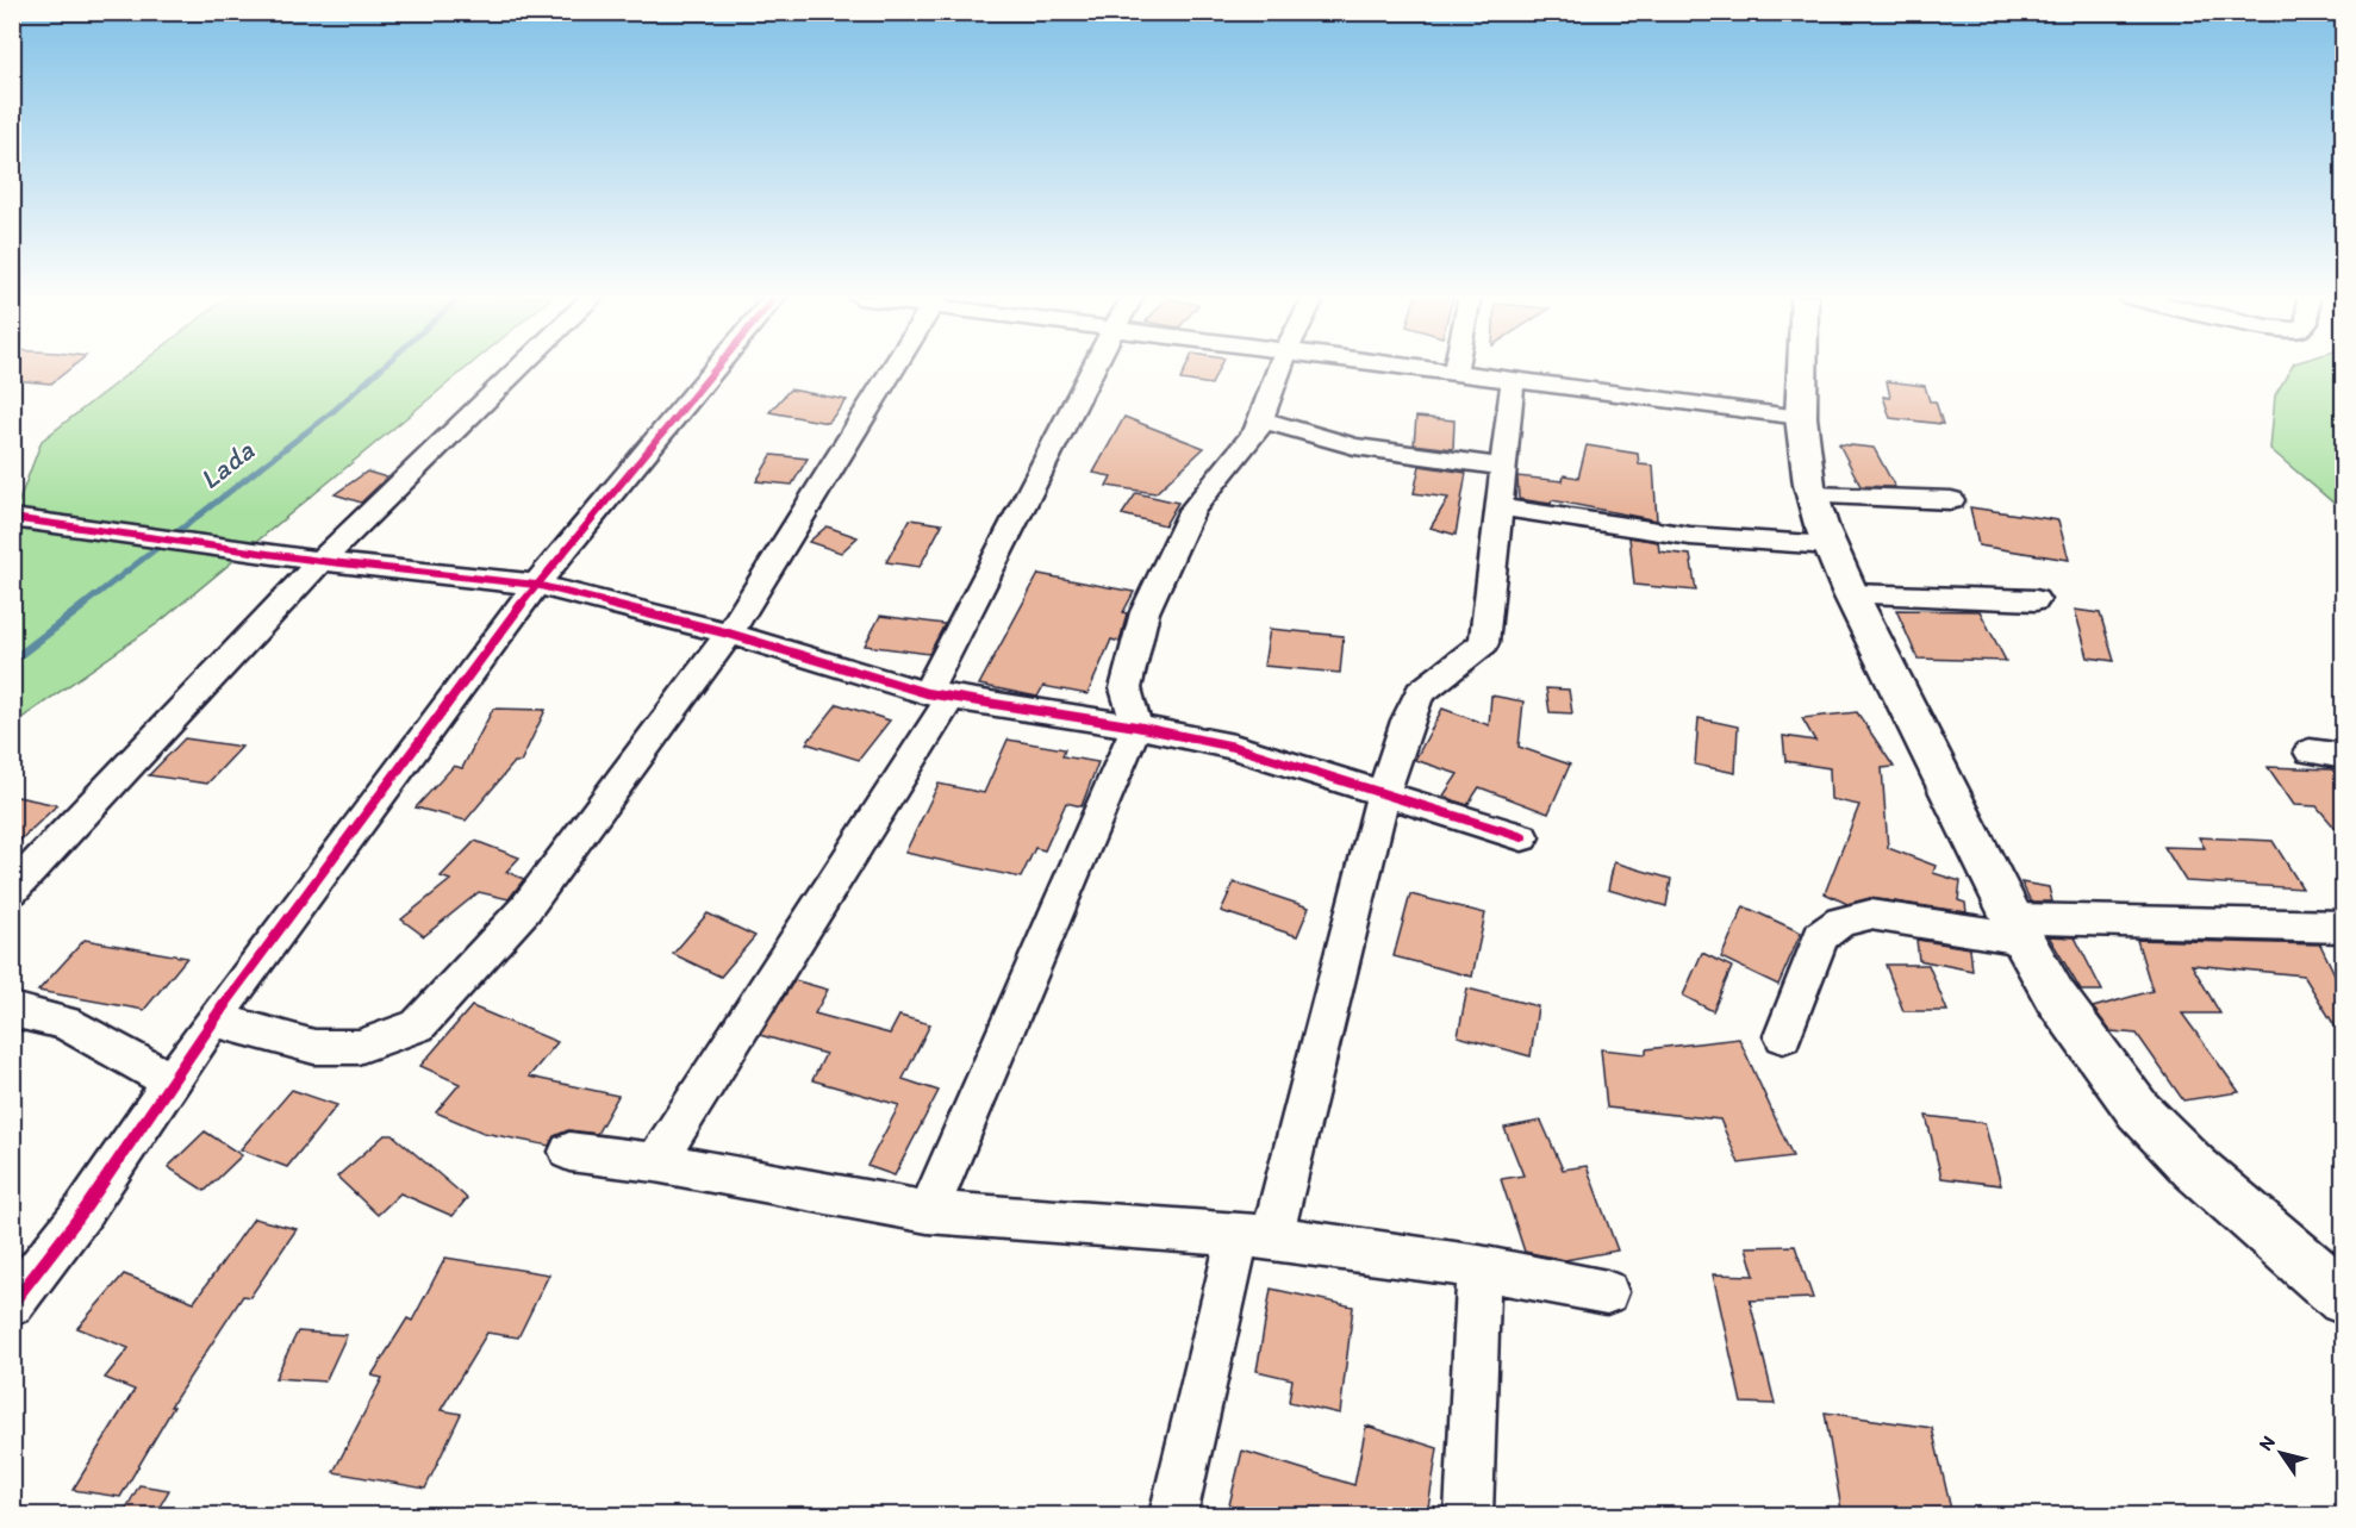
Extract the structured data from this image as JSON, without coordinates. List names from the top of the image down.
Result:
{
  "water": ["Lada"],
  "north": "top left"
}
